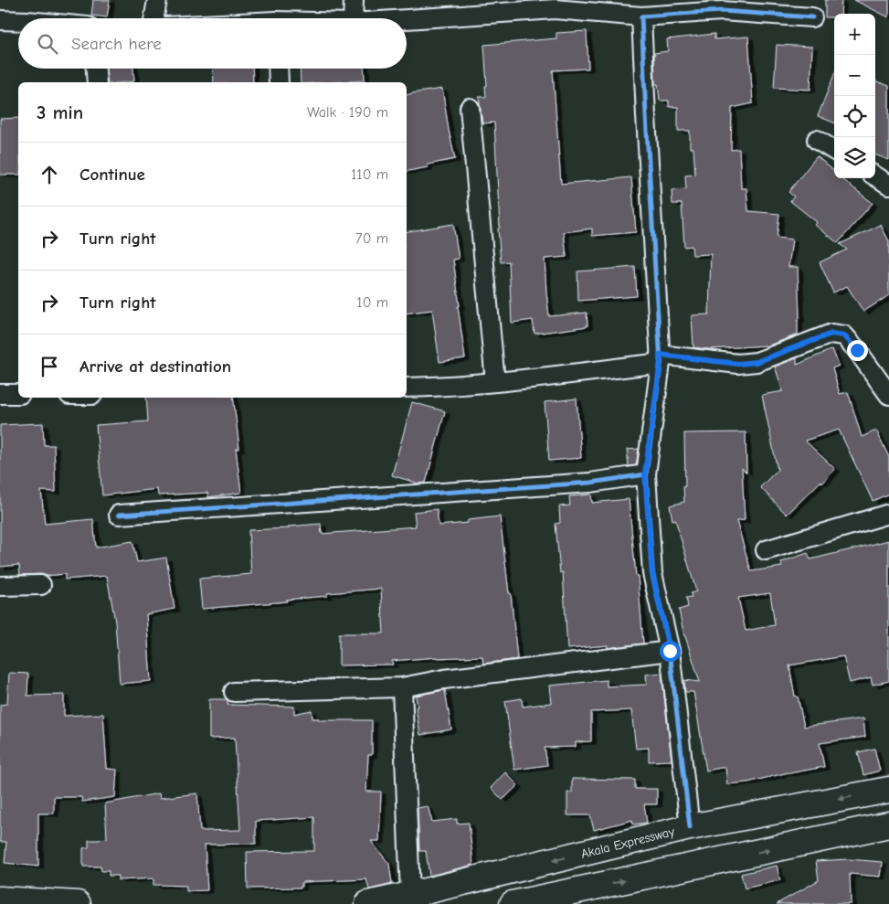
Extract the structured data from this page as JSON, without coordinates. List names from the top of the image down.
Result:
{
  "streets": {
    "main road": ["Akala Expressway"]
  },
  "page": {
    "map_buttons": ["+", "−"],
    "search": "Search here",
    "heading": ["3 min", "Walk · 190 m"],
    "list": [
      ["Continue", "110 m"],
      ["Turn right", "70 m"],
      ["Turn right", "10 m"],
      "Arrive at destination"
    ]
  }
}
